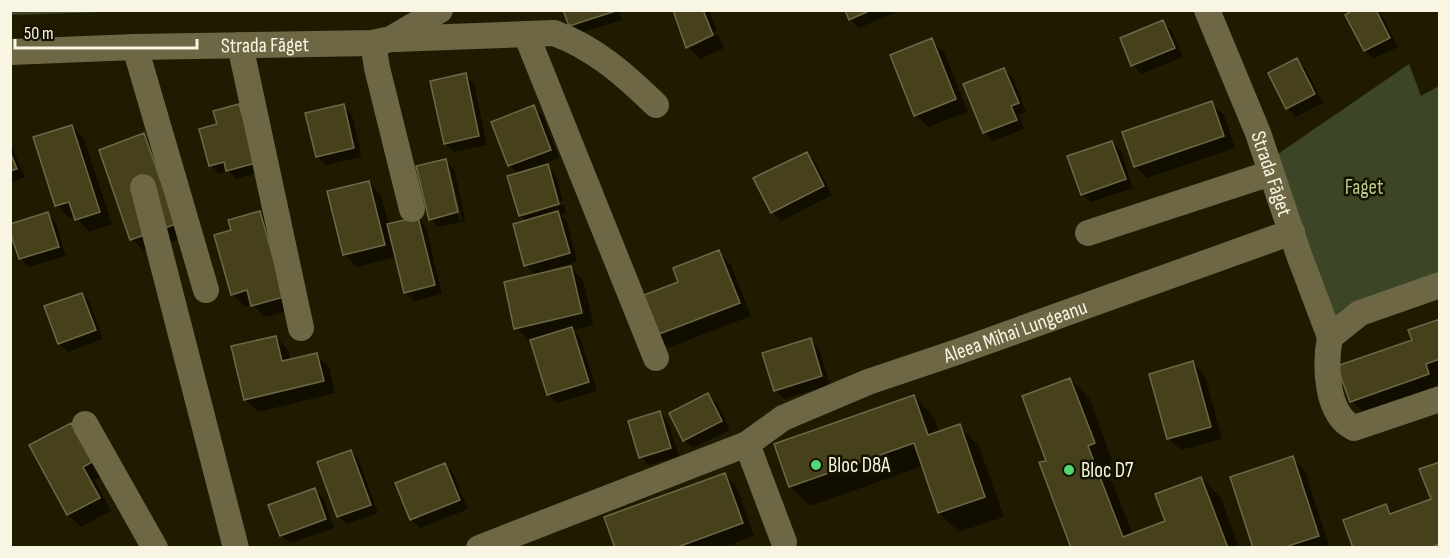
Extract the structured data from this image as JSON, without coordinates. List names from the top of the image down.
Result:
{
  "streets": {
    "street": ["Strada Făget", "Aleea Mihai Lungeanu"]
  },
  "crossings": [
    ["Strada Făget", "Aleea Mihai Lungeanu"]
  ],
  "parks": ["Faget"],
  "places": ["Bloc D8A", "Bloc D7"],
  "scale_bar": "50 m"
}
